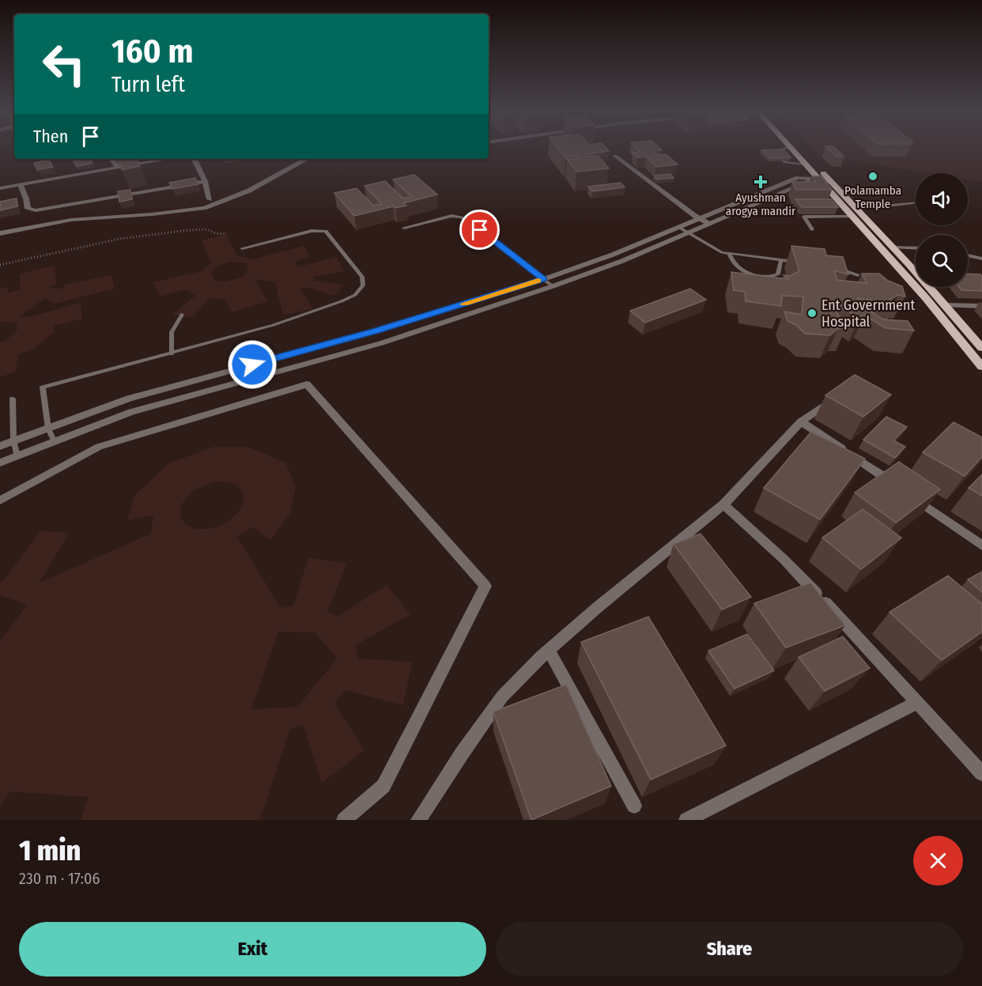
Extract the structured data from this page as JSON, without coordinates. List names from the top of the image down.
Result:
{
  "places": {
    "other": ["Polamamba Temple", "Ent Government Hospital"],
    "health": ["Ayushman arogya mandir"]
  },
  "page": {
    "turn": ["160 m", "Turn left"],
    "then": "Then",
    "heading": ["1 min", "230 m · 17:06"],
    "buttons": ["Exit", "Share"]
  }
}
